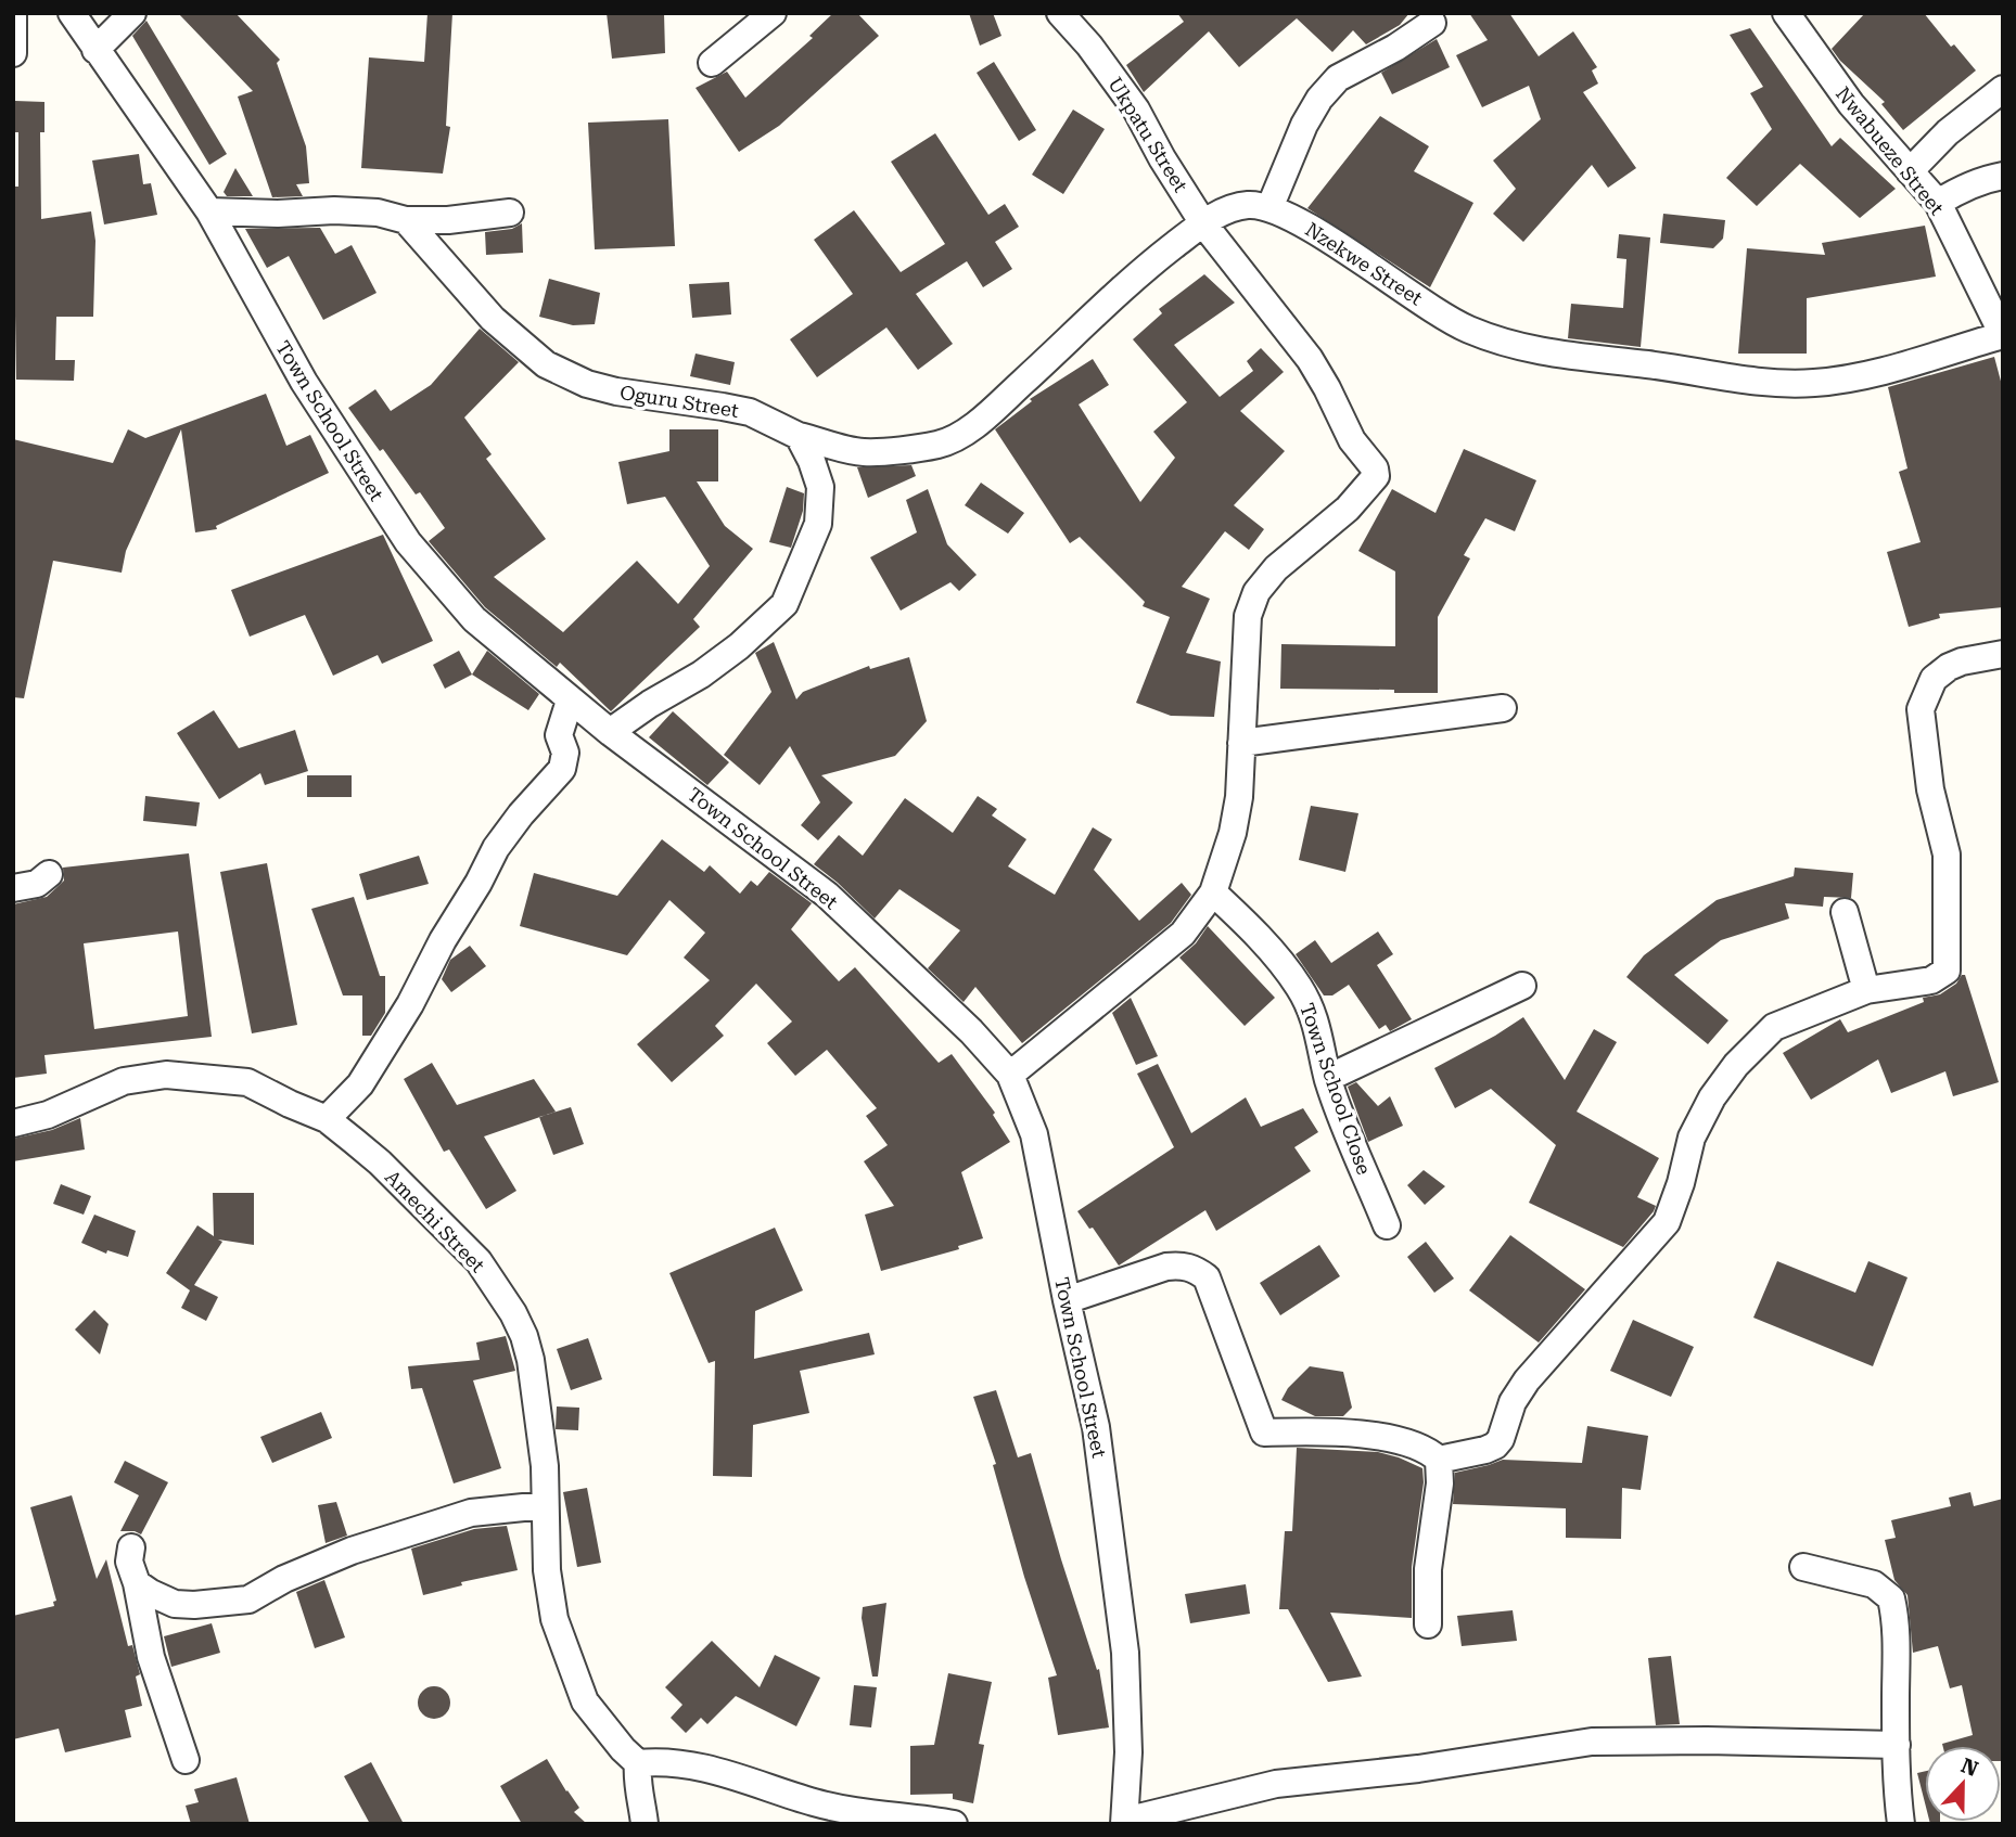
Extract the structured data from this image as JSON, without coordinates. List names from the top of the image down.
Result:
{
  "streets": {
    "street": [
      "Ukpatu Street",
      "Nwabueze Street",
      "Nzekwe Street",
      "Oguru Street",
      "Town School Street",
      "Town School Close",
      "Amechi Street"
    ]
  },
  "crossings": [
    ["Ukpatu Street", "Nzekwe Street"],
    ["Nwabueze Street", "Nzekwe Street"],
    ["Nzekwe Street", "Oguru Street"]
  ],
  "north": "top"
}
